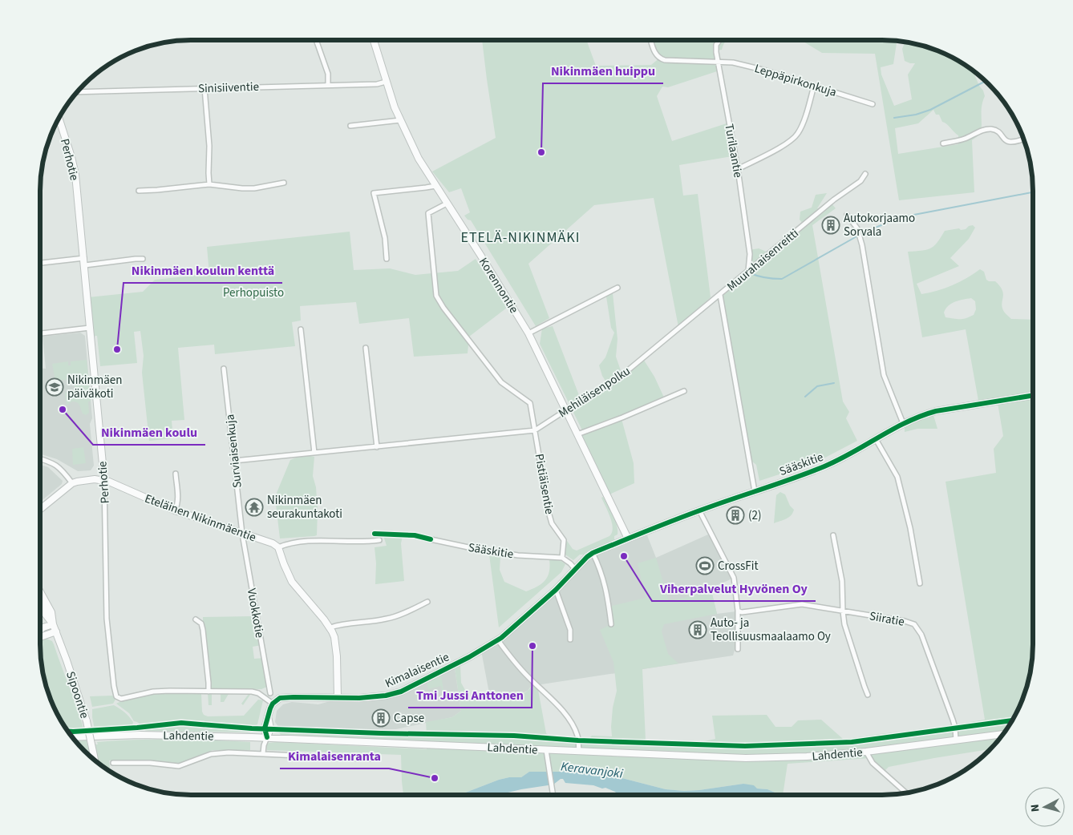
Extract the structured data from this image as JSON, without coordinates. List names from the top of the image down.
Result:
{
  "streets": {
    "street": [
      "Leppäpirkonkuja",
      "Sinisiiventie",
      "Turilaantie",
      "Perhotie",
      "Muurahaisenreitti",
      "Korennontie",
      "Mehiläisenpolku",
      "Surviaisenkuja",
      "Sääskitie",
      "Pistiäisentie",
      "Eteläinen Nikinmäentie",
      "Vuokkotie",
      "Siiratie",
      "Kimalaisentie",
      "Sipoontie",
      "Lahdentie"
    ]
  },
  "crossings": [
    ["Leppäpirkonkuja", "Turilaantie"],
    ["Sinisiiventie", "Korennontie"],
    ["Turilaantie", "Muurahaisenreitti"],
    ["Perhotie", "Eteläinen Nikinmäentie"],
    ["Perhotie", "Kimalaisentie"],
    ["Muurahaisenreitti", "Mehiläisenpolku"],
    ["Muurahaisenreitti", "Sääskitie"],
    ["Korennontie", "Mehiläisenpolku"],
    ["Korennontie", "Sääskitie"],
    ["Korennontie", "Pistiäisentie"],
    ["Mehiläisenpolku", "Pistiäisentie"],
    ["Surviaisenkuja", "Eteläinen Nikinmäentie"],
    ["Surviaisenkuja", "Vuokkotie"],
    ["Sääskitie", "Pistiäisentie"],
    ["Sääskitie", "Kimalaisentie"],
    ["Eteläinen Nikinmäentie", "Vuokkotie"],
    ["Siiratie", "Lahdentie"]
  ],
  "districts": ["ETELÄ-NIKINMÄKI"],
  "water": ["Keravanjoki"],
  "parks": ["Perhopuisto"],
  "places": {
    "other": [
      "Nikinmäen huippu",
      "Nikinmäen koulun kenttä",
      "Nikinmäen koulu",
      "Viherpalvelut Hyvönen Oy",
      "Tmi Jussi Anttonen",
      "Kimalaisenranta"
    ],
    "building": [
      "Autokorjaamo Sorvala",
      "(2)",
      "Auto- ja Teollisuusmaalaamo Oy",
      "Capse"
    ],
    "school or university": ["Nikinmäen päiväkoti"],
    "temple": ["Nikinmäen seurakuntakoti"],
    "sports": ["CrossFit"]
  },
  "north": "left"
}
